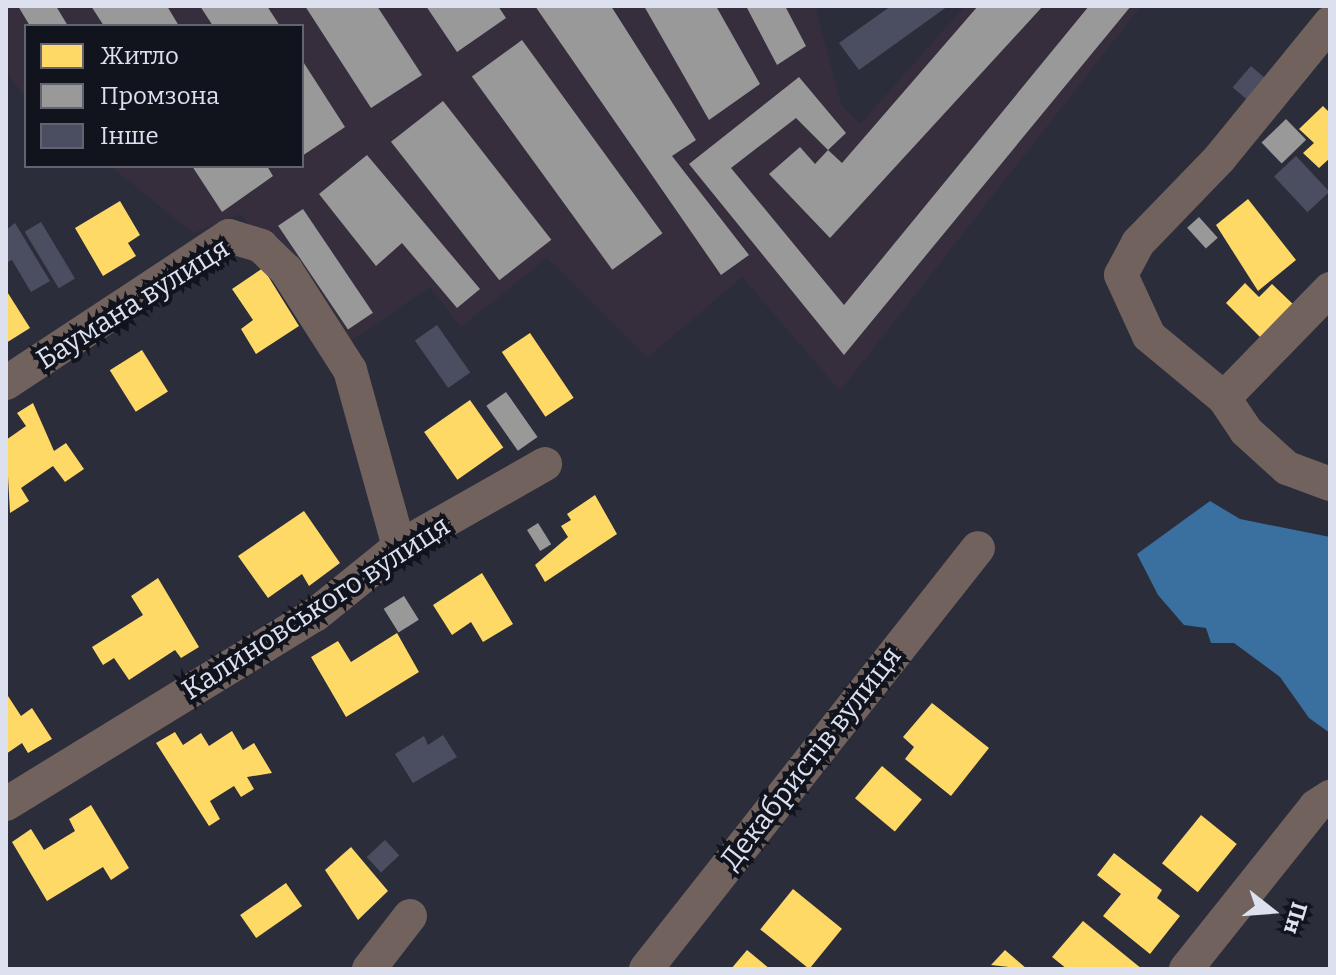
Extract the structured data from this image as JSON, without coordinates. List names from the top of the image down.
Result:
{
  "streets": {
    "street": ["Баумана вулиця", "Калиновського вулиця", "Декабристів вулиця"]
  },
  "crossings": [
    ["Баумана вулиця", "Калиновського вулиця"]
  ],
  "legend": ["Житло", "Промзона", "Інше"],
  "north": "right"
}
